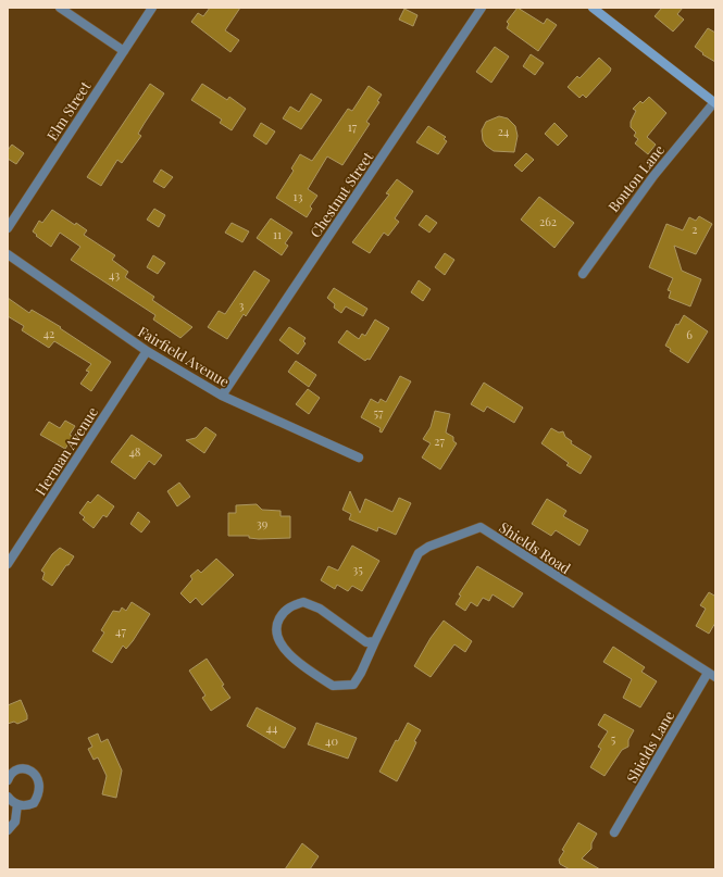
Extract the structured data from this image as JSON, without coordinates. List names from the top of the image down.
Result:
{
  "streets": {
    "street": [
      "Elm Street",
      "Bouton Lane",
      "Chestnut Street",
      "Fairfield Avenue",
      "Herman Avenue",
      "Shields Road",
      "Shields Lane"
    ]
  },
  "crossings": [
    ["Chestnut Street", "Fairfield Avenue"],
    ["Fairfield Avenue", "Herman Avenue"],
    ["Shields Road", "Shields Lane"]
  ],
  "house_numbers": [
    "17",
    "24",
    "13",
    "262",
    "2",
    "11",
    "43",
    "3",
    "42",
    "6",
    "57",
    "27",
    "48",
    "39",
    "35",
    "47",
    "44",
    "5",
    "40"
  ]
}
